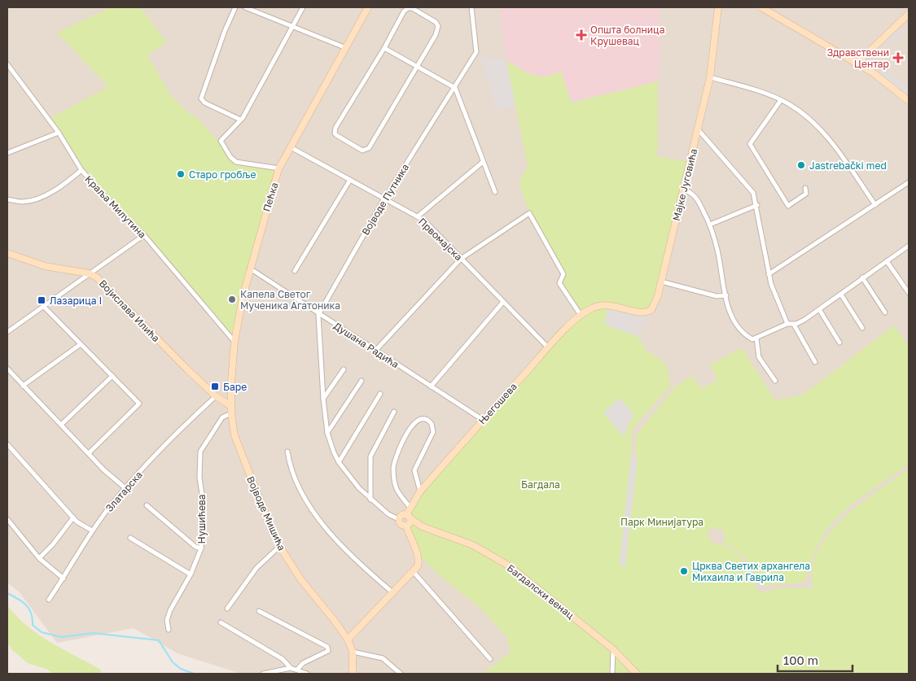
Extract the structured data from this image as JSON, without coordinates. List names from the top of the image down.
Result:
{
  "streets": {
    "street": [
      "Мајке Југовића",
      "Пећка",
      "Војводе Путника",
      "Краља Милутина",
      "Првомајска",
      "Војислава Илића",
      "Душана Радића",
      "Његошева",
      "Златарска",
      "Војводе Мишића",
      "Нушићева",
      "Багдалски венац"
    ]
  },
  "crossings": [
    ["Мајке Југовића", "Његошева"],
    ["Пећка", "Краља Милутина"],
    ["Пећка", "Првомајска"],
    ["Пећка", "Војислава Илића"],
    ["Пећка", "Душана Радића"],
    ["Пећка", "Војводе Мишића"],
    ["Пећка", "Нушићева"],
    ["Војводе Путника", "Првомајска"],
    ["Војводе Путника", "Душана Радића"],
    ["Првомајска", "Његошева"],
    ["Војислава Илића", "Златарска"],
    ["Војислава Илића", "Војводе Мишића"],
    ["Војислава Илића", "Нушићева"],
    ["Душана Радића", "Његошева"],
    ["Његошева", "Багдалски венац"],
    ["Војводе Мишића", "Нушићева"]
  ],
  "parks": ["Багдала", "Парк Минијатура"],
  "places": {
    "health": ["Општа болница Крушевац", "Здравствени Центар"],
    "other": [
      "Jastrebački med",
      "Старо гробље",
      "Капела Светог Мученика Агатоника",
      "Црква Светих архангела Михаила и Гаврила"
    ],
    "transit": ["Лазарица I", "Баре"]
  },
  "scale_bar": "100 m"
}
